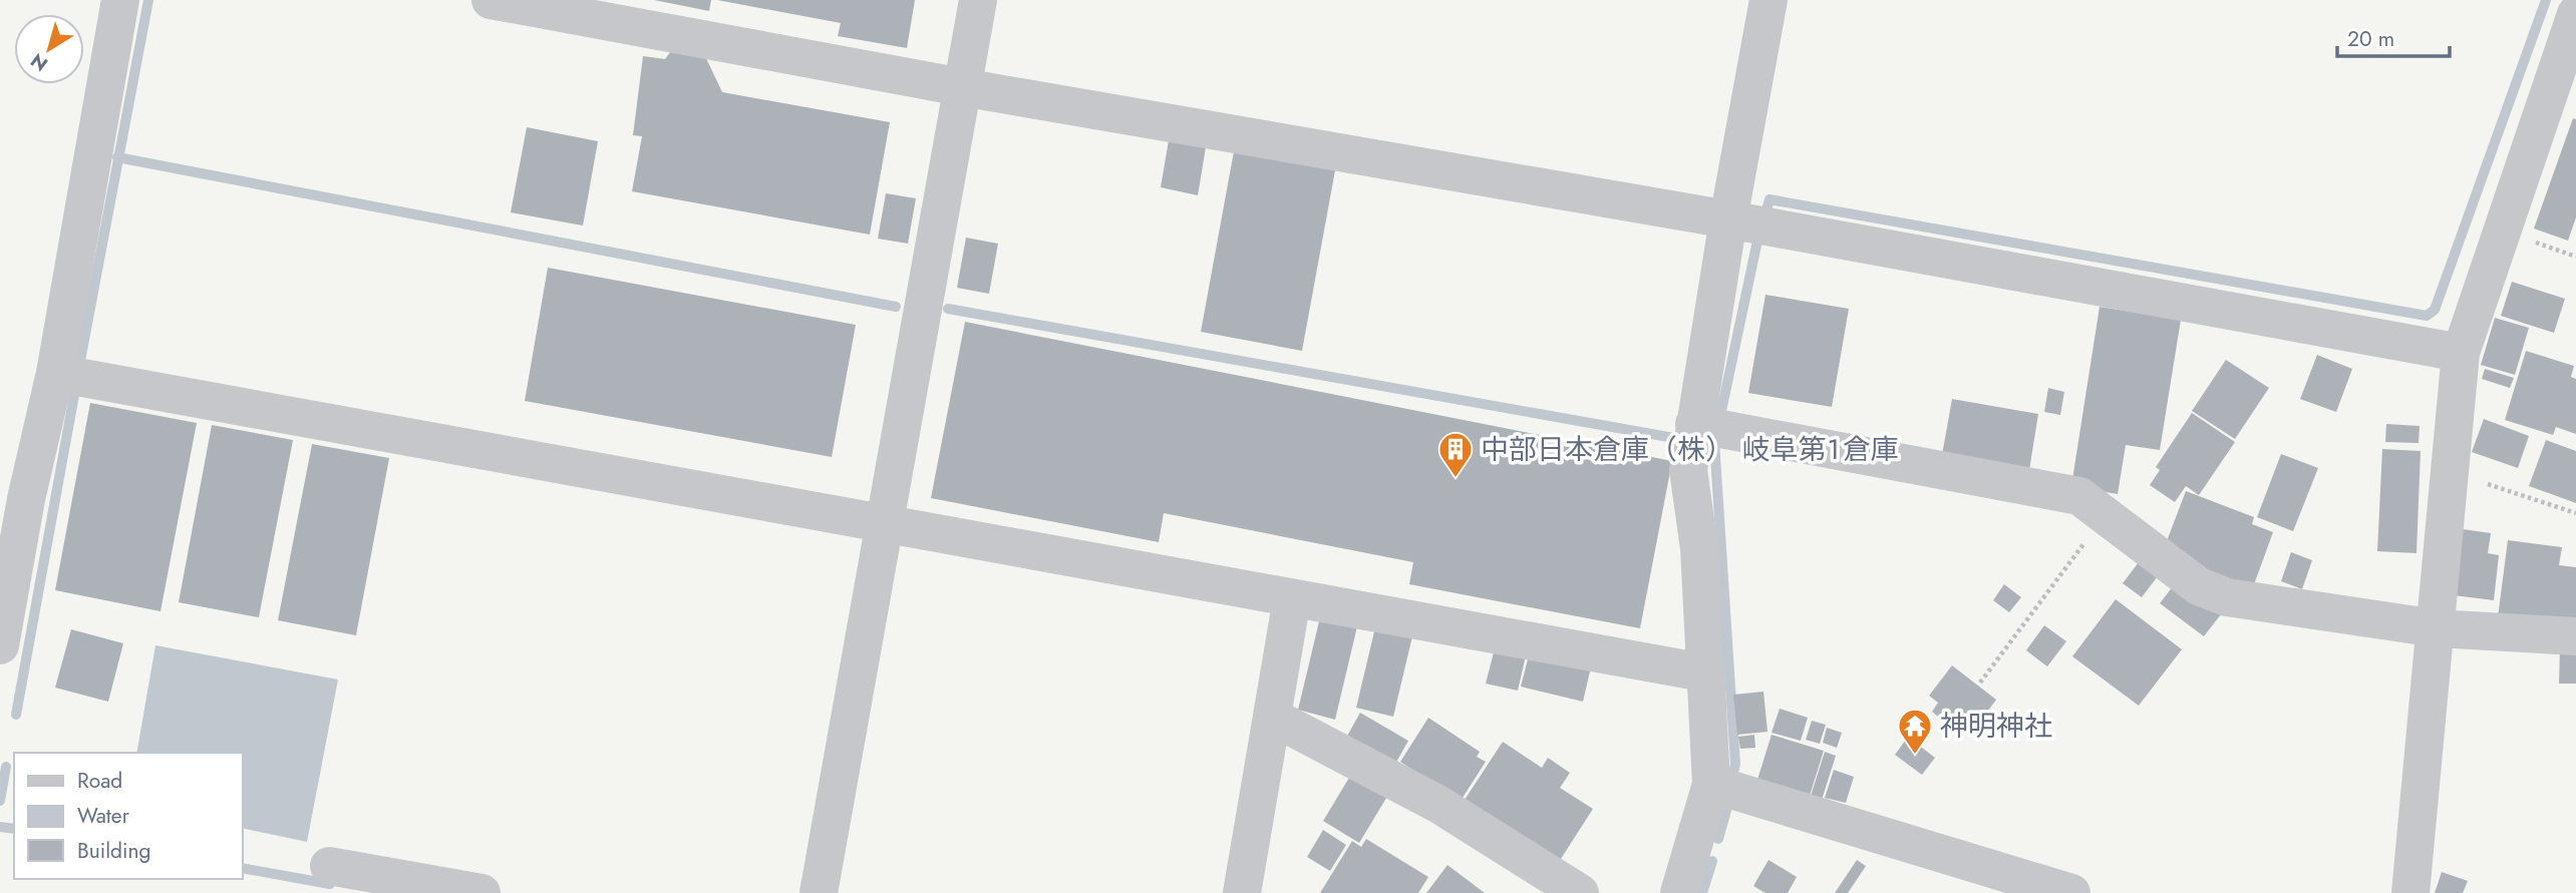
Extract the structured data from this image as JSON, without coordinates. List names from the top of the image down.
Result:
{
  "places": {
    "building": ["中部日本倉庫（株） 岐阜第１倉庫"],
    "temple": ["神明神社"]
  },
  "legend": ["Road", "Water", "Building"],
  "scale_bar": "20 m",
  "north": "bottom left"
}
